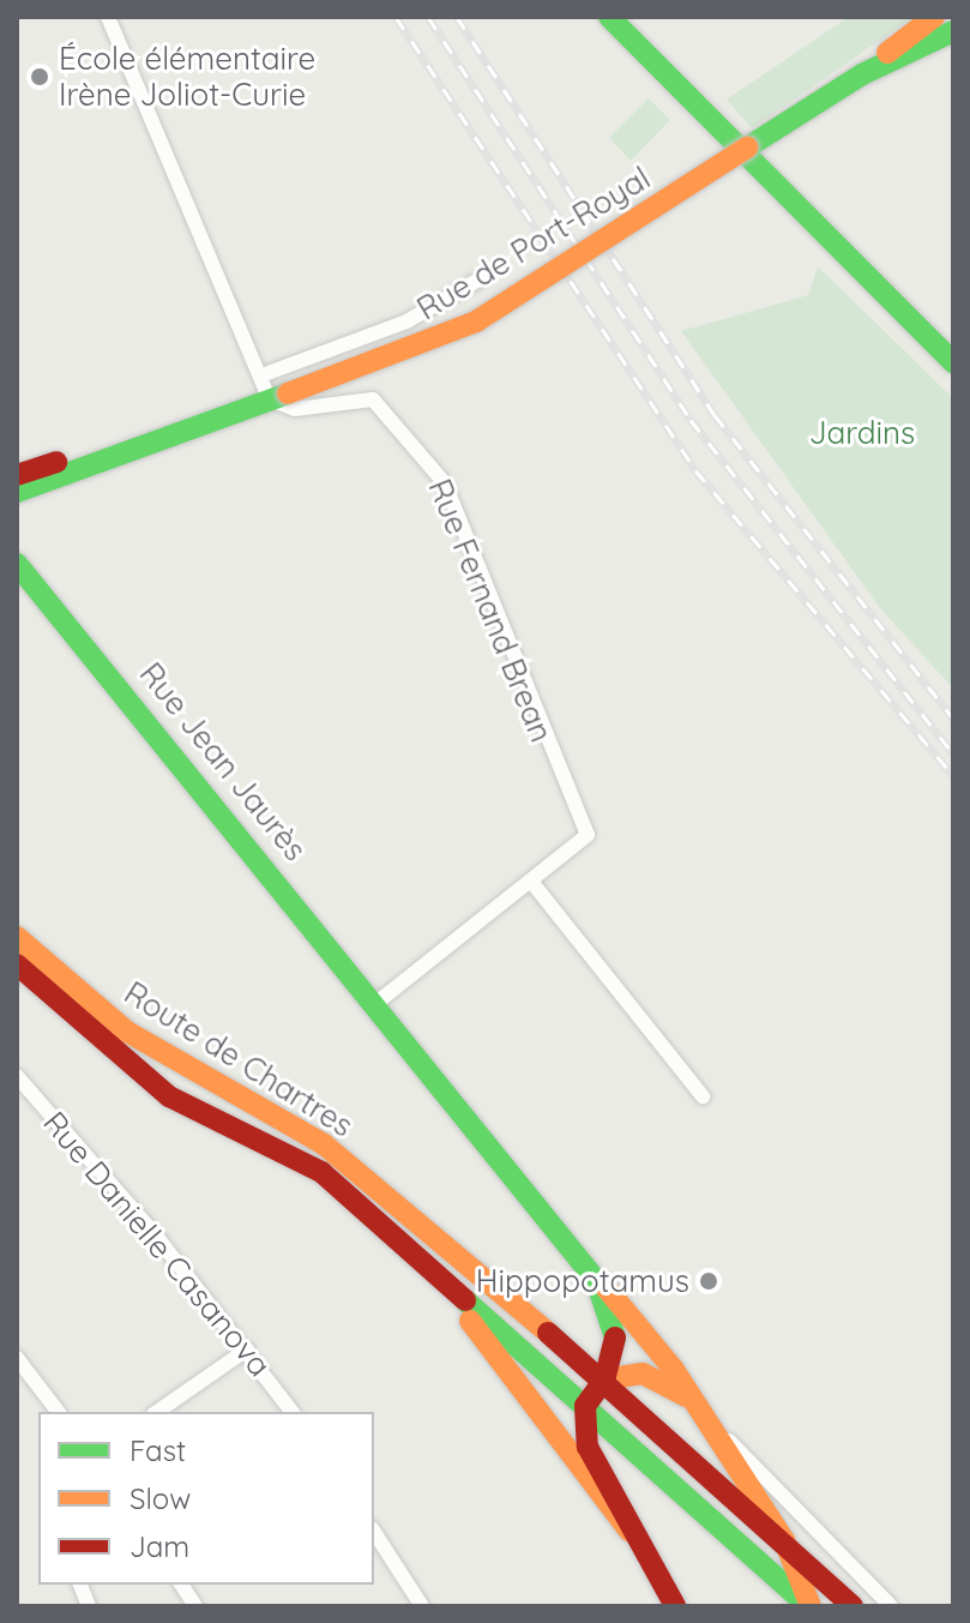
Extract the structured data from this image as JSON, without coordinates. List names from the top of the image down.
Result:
{
  "streets": {
    "main road": ["Rue de Port-Royal", "Rue Jean Jaurès", "Route de Chartres"],
    "street": ["Rue Fernand Brean", "Rue Danielle Casanova"]
  },
  "crossings": [
    ["Rue de Port-Royal", "Rue Fernand Brean"],
    ["Rue Jean Jaurès", "Route de Chartres"]
  ],
  "parks": ["Jardins"],
  "places": ["École élémentaire Irène Joliot-Curie", "Hippopotamus"],
  "legend": ["Fast", "Slow", "Jam"]
}
